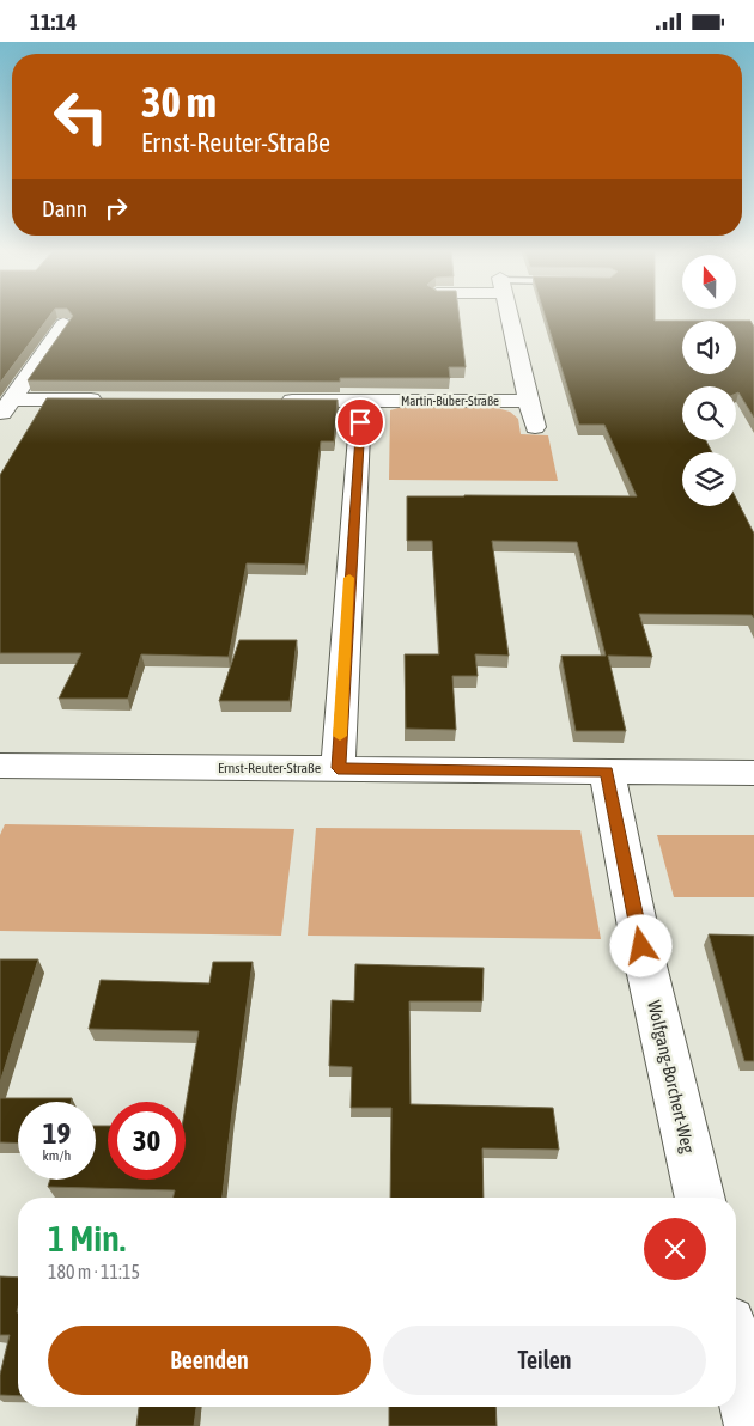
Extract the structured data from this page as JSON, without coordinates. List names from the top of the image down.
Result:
{
  "streets": {
    "street": ["Martin-Buber-Straße", "Ernst-Reuter-Straße", "Wolfgang-Borchert-Weg"]
  },
  "crossings": [
    ["Ernst-Reuter-Straße", "Wolfgang-Borchert-Weg"]
  ],
  "north": "top",
  "page": {
    "status": "11:14",
    "turn": ["30 m", "Ernst-Reuter-Straße"],
    "then": "Dann",
    "speed": "19 km/h",
    "limit": "30",
    "heading": ["1 Min.", "180 m · 11:15"],
    "buttons": ["Beenden", "Teilen"]
  }
}
